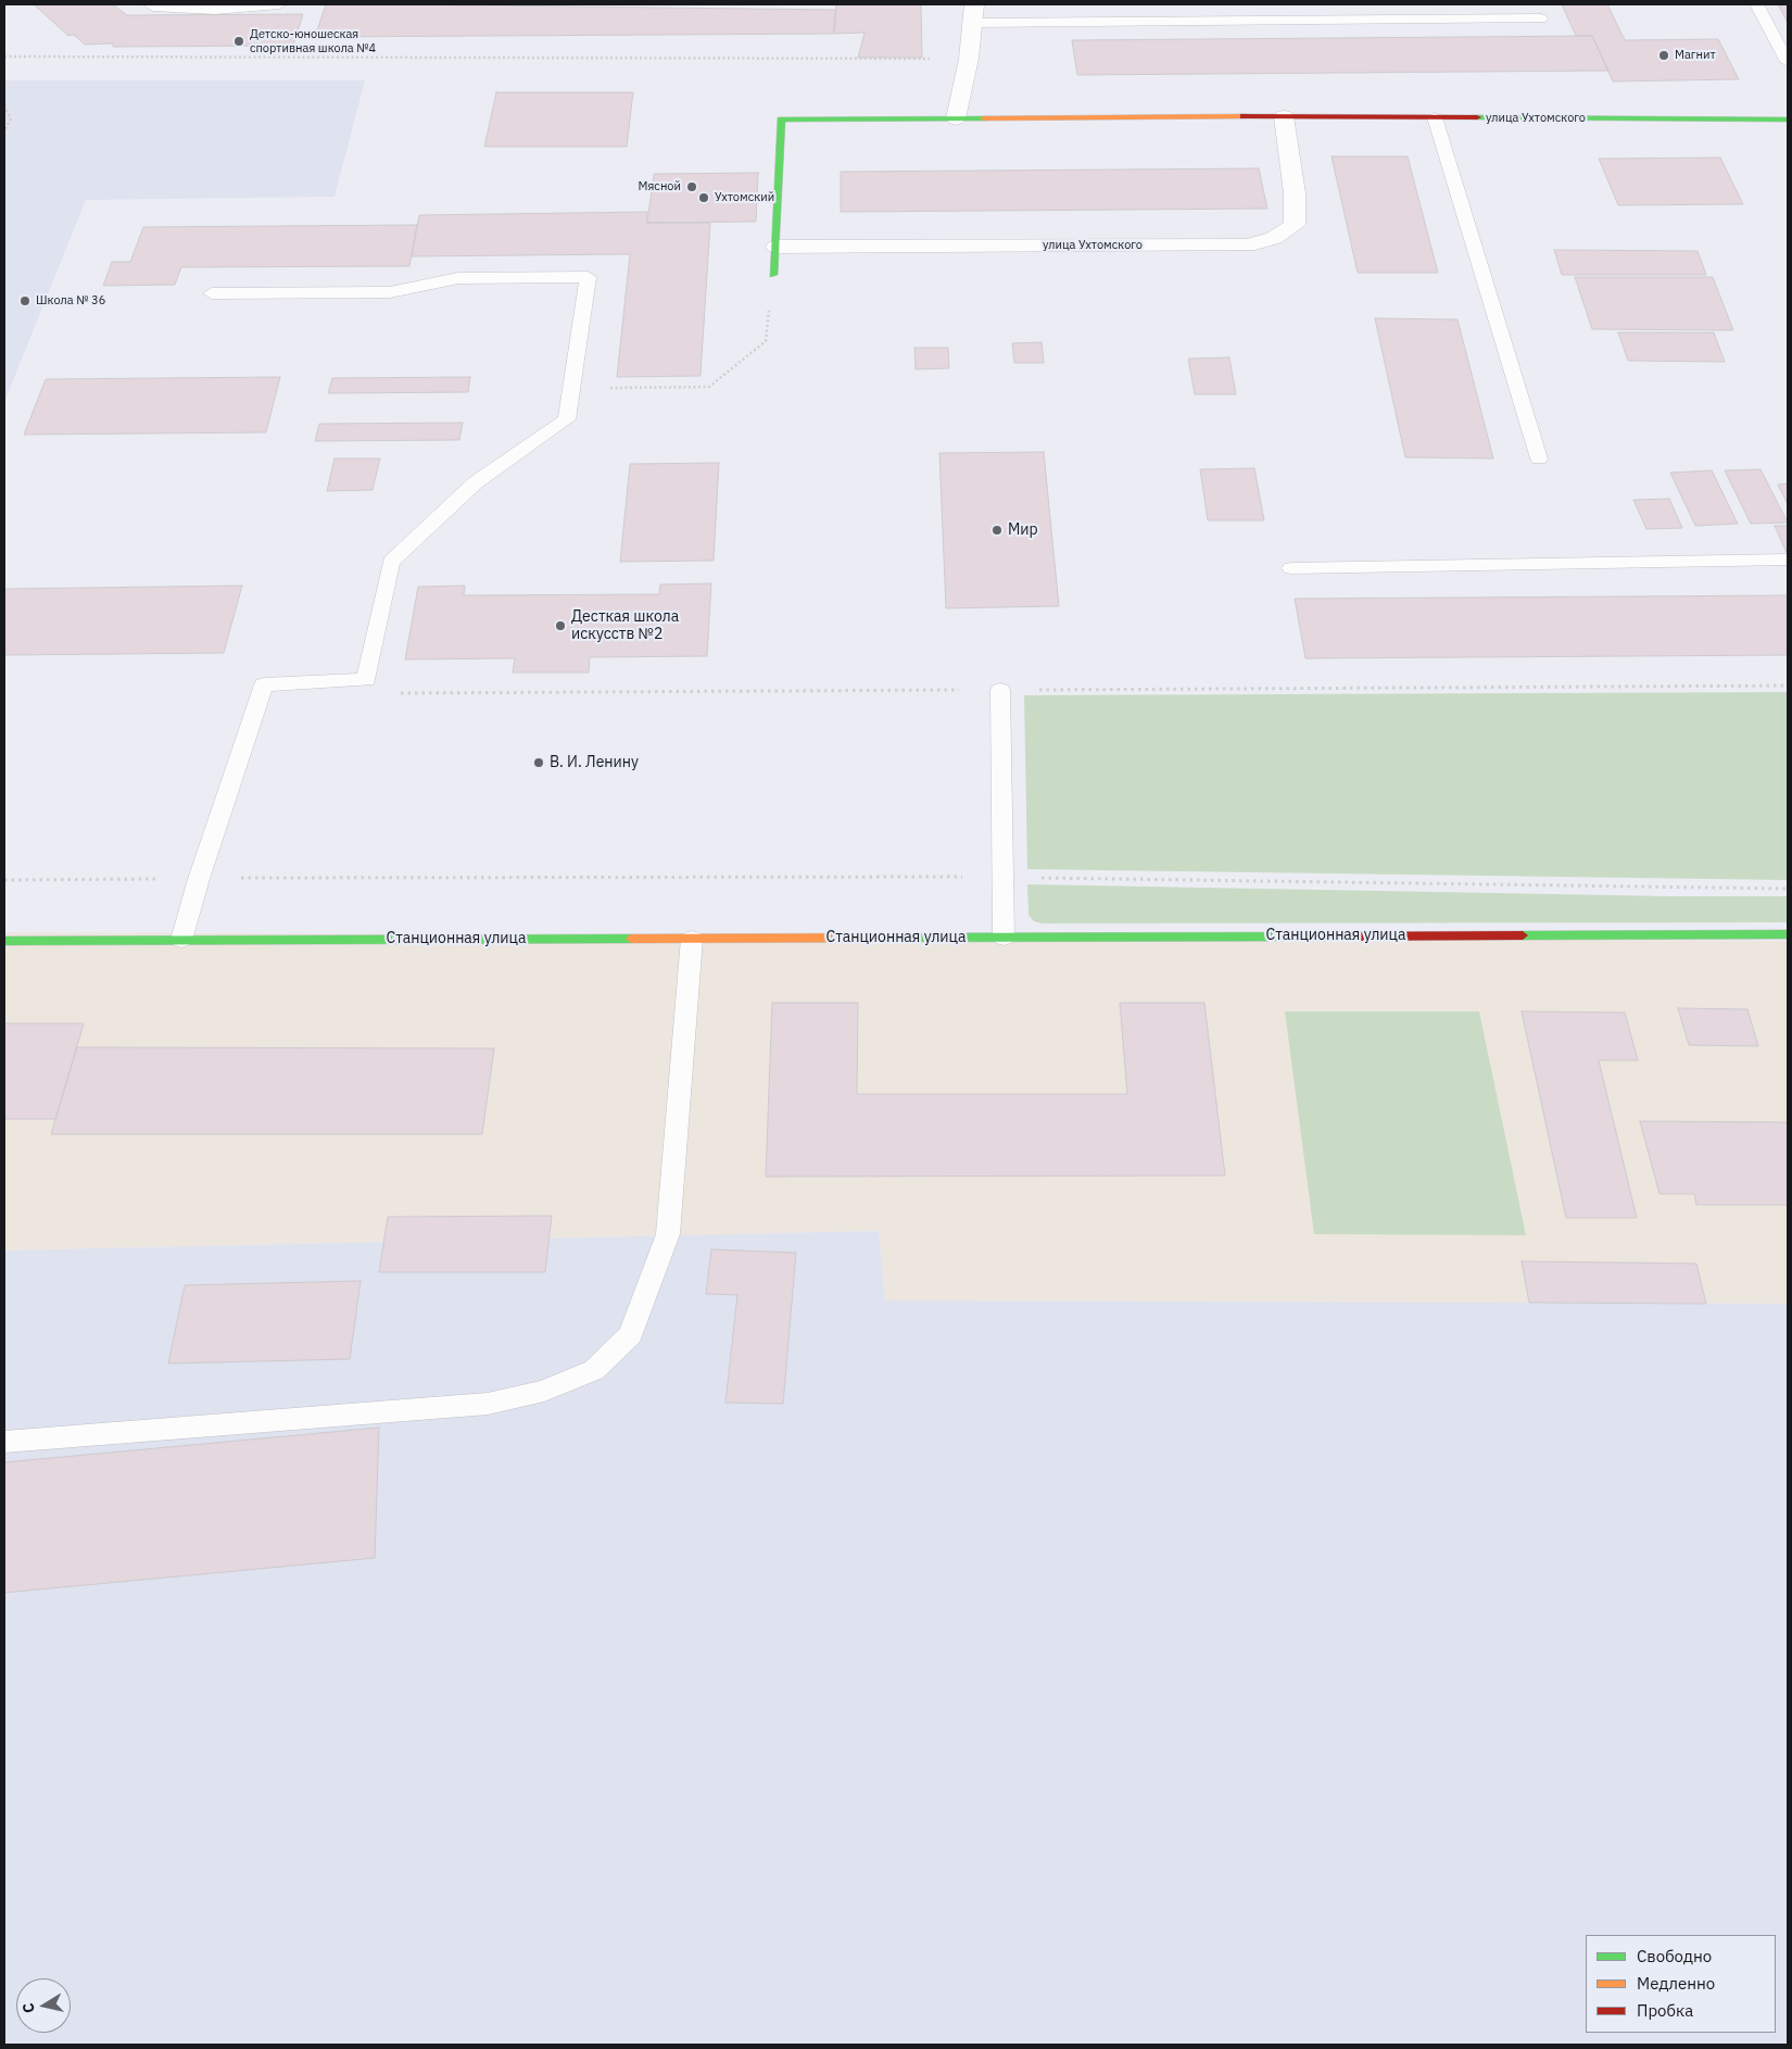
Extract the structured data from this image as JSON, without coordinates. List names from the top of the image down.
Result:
{
  "streets": {
    "street": ["улица Ухтомского", "Станционная улица"]
  },
  "places": [
    "Детско-юношеская спортивная школа №4",
    "Магнит",
    "Мясной",
    "Ухтомский",
    "Школа № 36",
    "Мир",
    "Десткая школа искусств №2",
    "В. И. Ленину"
  ],
  "legend": ["Свободно", "Медленно", "Пробка"],
  "north": "left"
}
